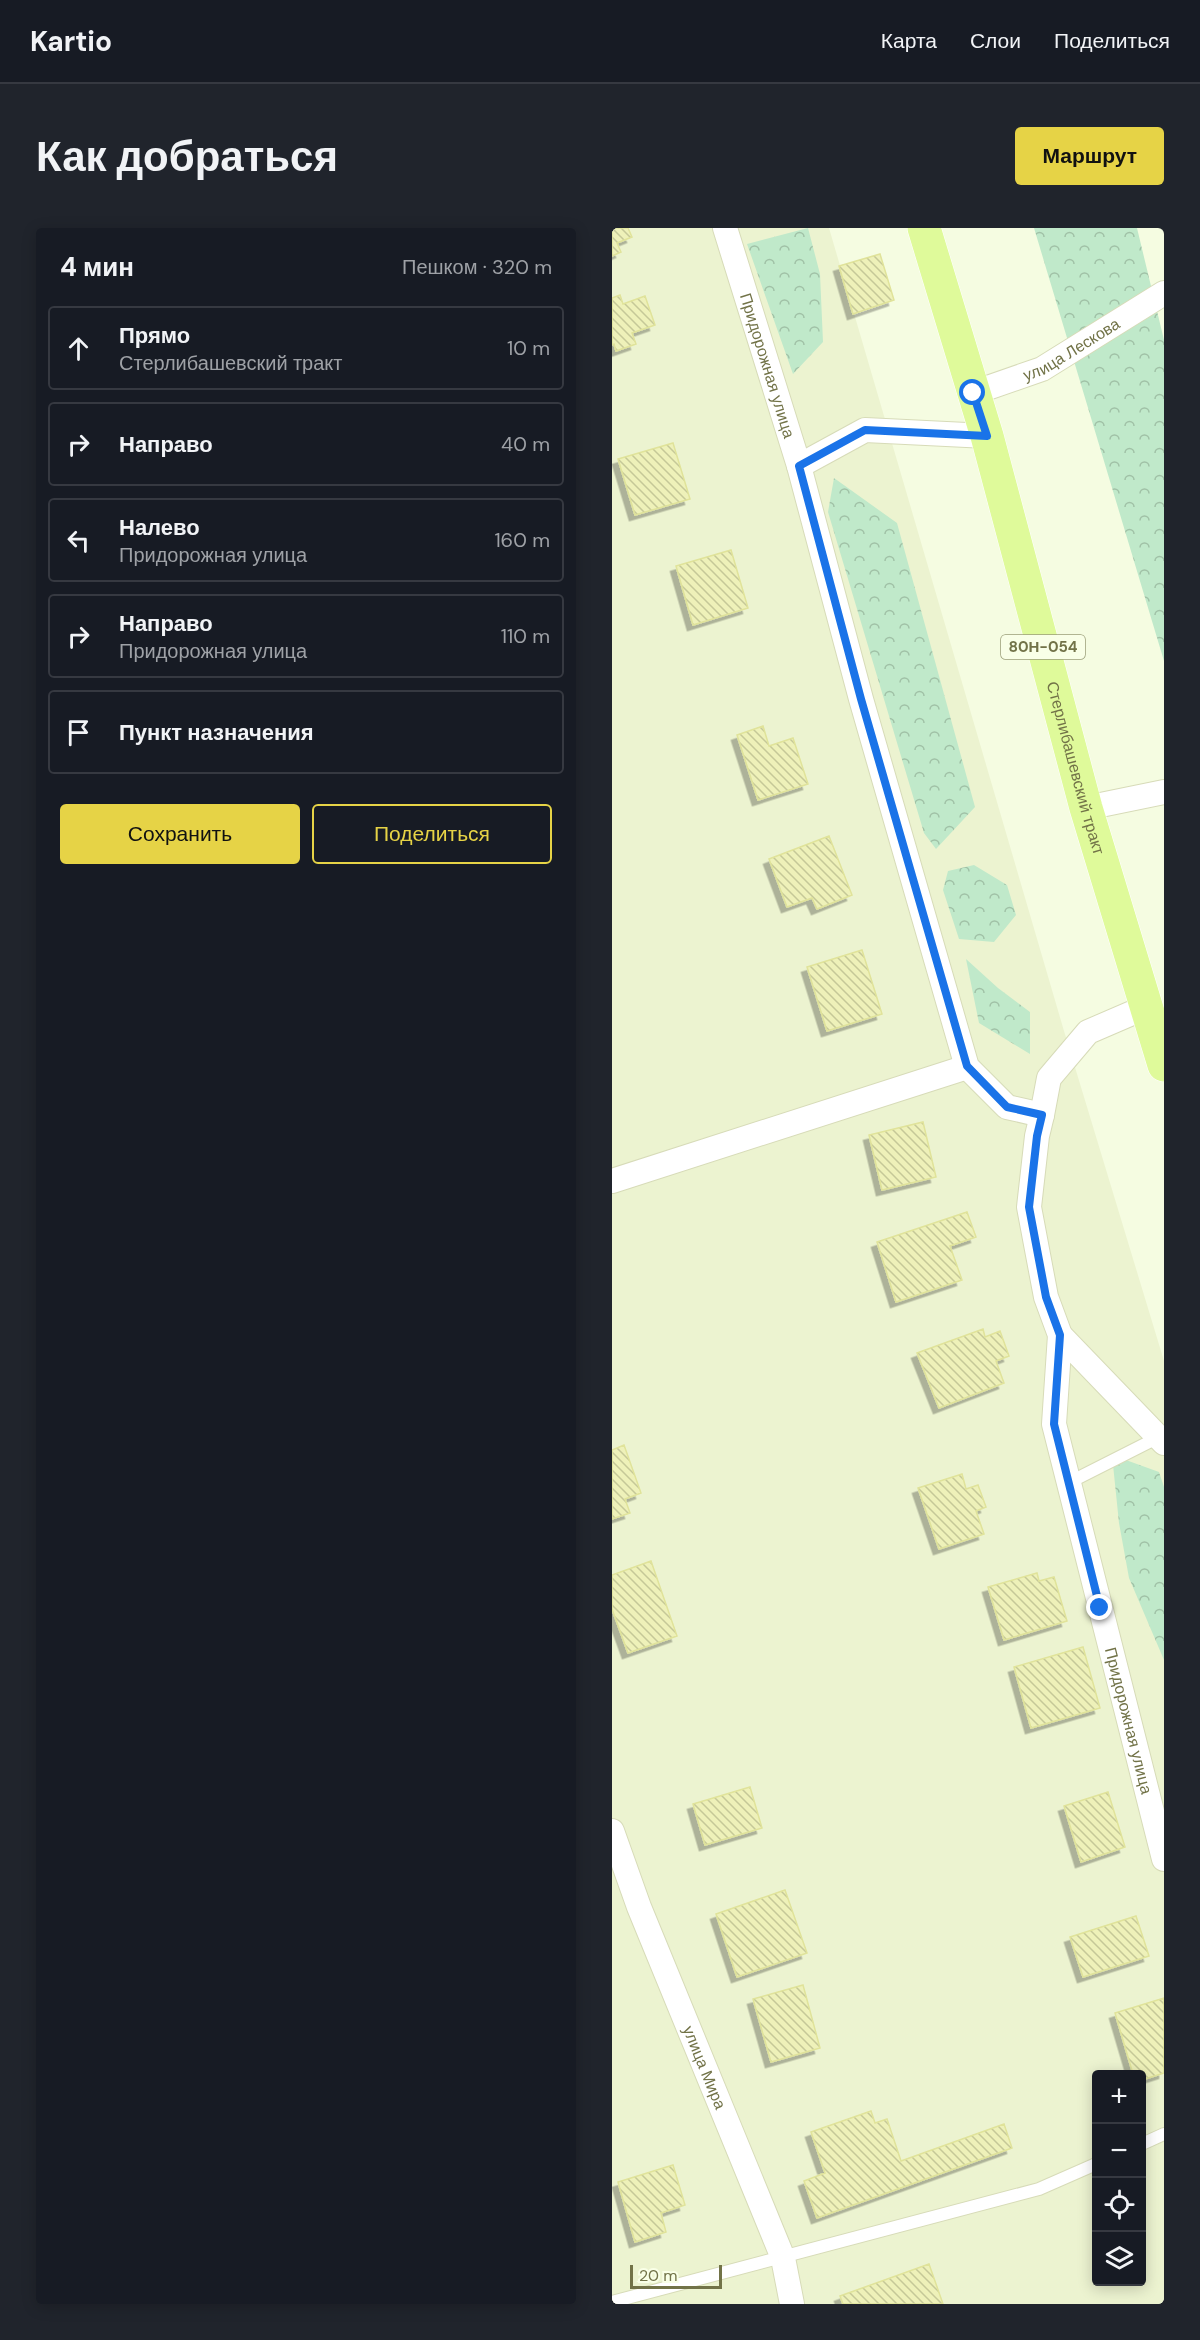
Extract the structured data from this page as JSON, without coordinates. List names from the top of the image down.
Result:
{
  "streets": {
    "main road": ["80Н-054", "Стерлибашевский тракт"],
    "street": ["улица Лескова", "Придорожная улица", "улица Мира"]
  },
  "crossings": [
    ["улица Лескова", "Стерлибашевский тракт"]
  ],
  "scale_bar": "20 m",
  "page": {
    "header": "Kartio",
    "nav": ["Карта", "Слои", "Поделиться"],
    "buttons": [
      "Маршрут",
      ["Сохранить", "Поделиться"]
    ],
    "title": "Как добраться",
    "heading": ["4 мин", "Пешком · 320 m"],
    "list": [
      ["Прямо", "Стерлибашевский тракт", "10 m"],
      ["Направо", "40 m"],
      ["Налево", "Придорожная улица", "160 m"],
      ["Направо", "Придорожная улица", "110 m"],
      "Пункт назначения"
    ],
    "map_buttons": ["+", "−"],
    "scale": "20 m"
  }
}
